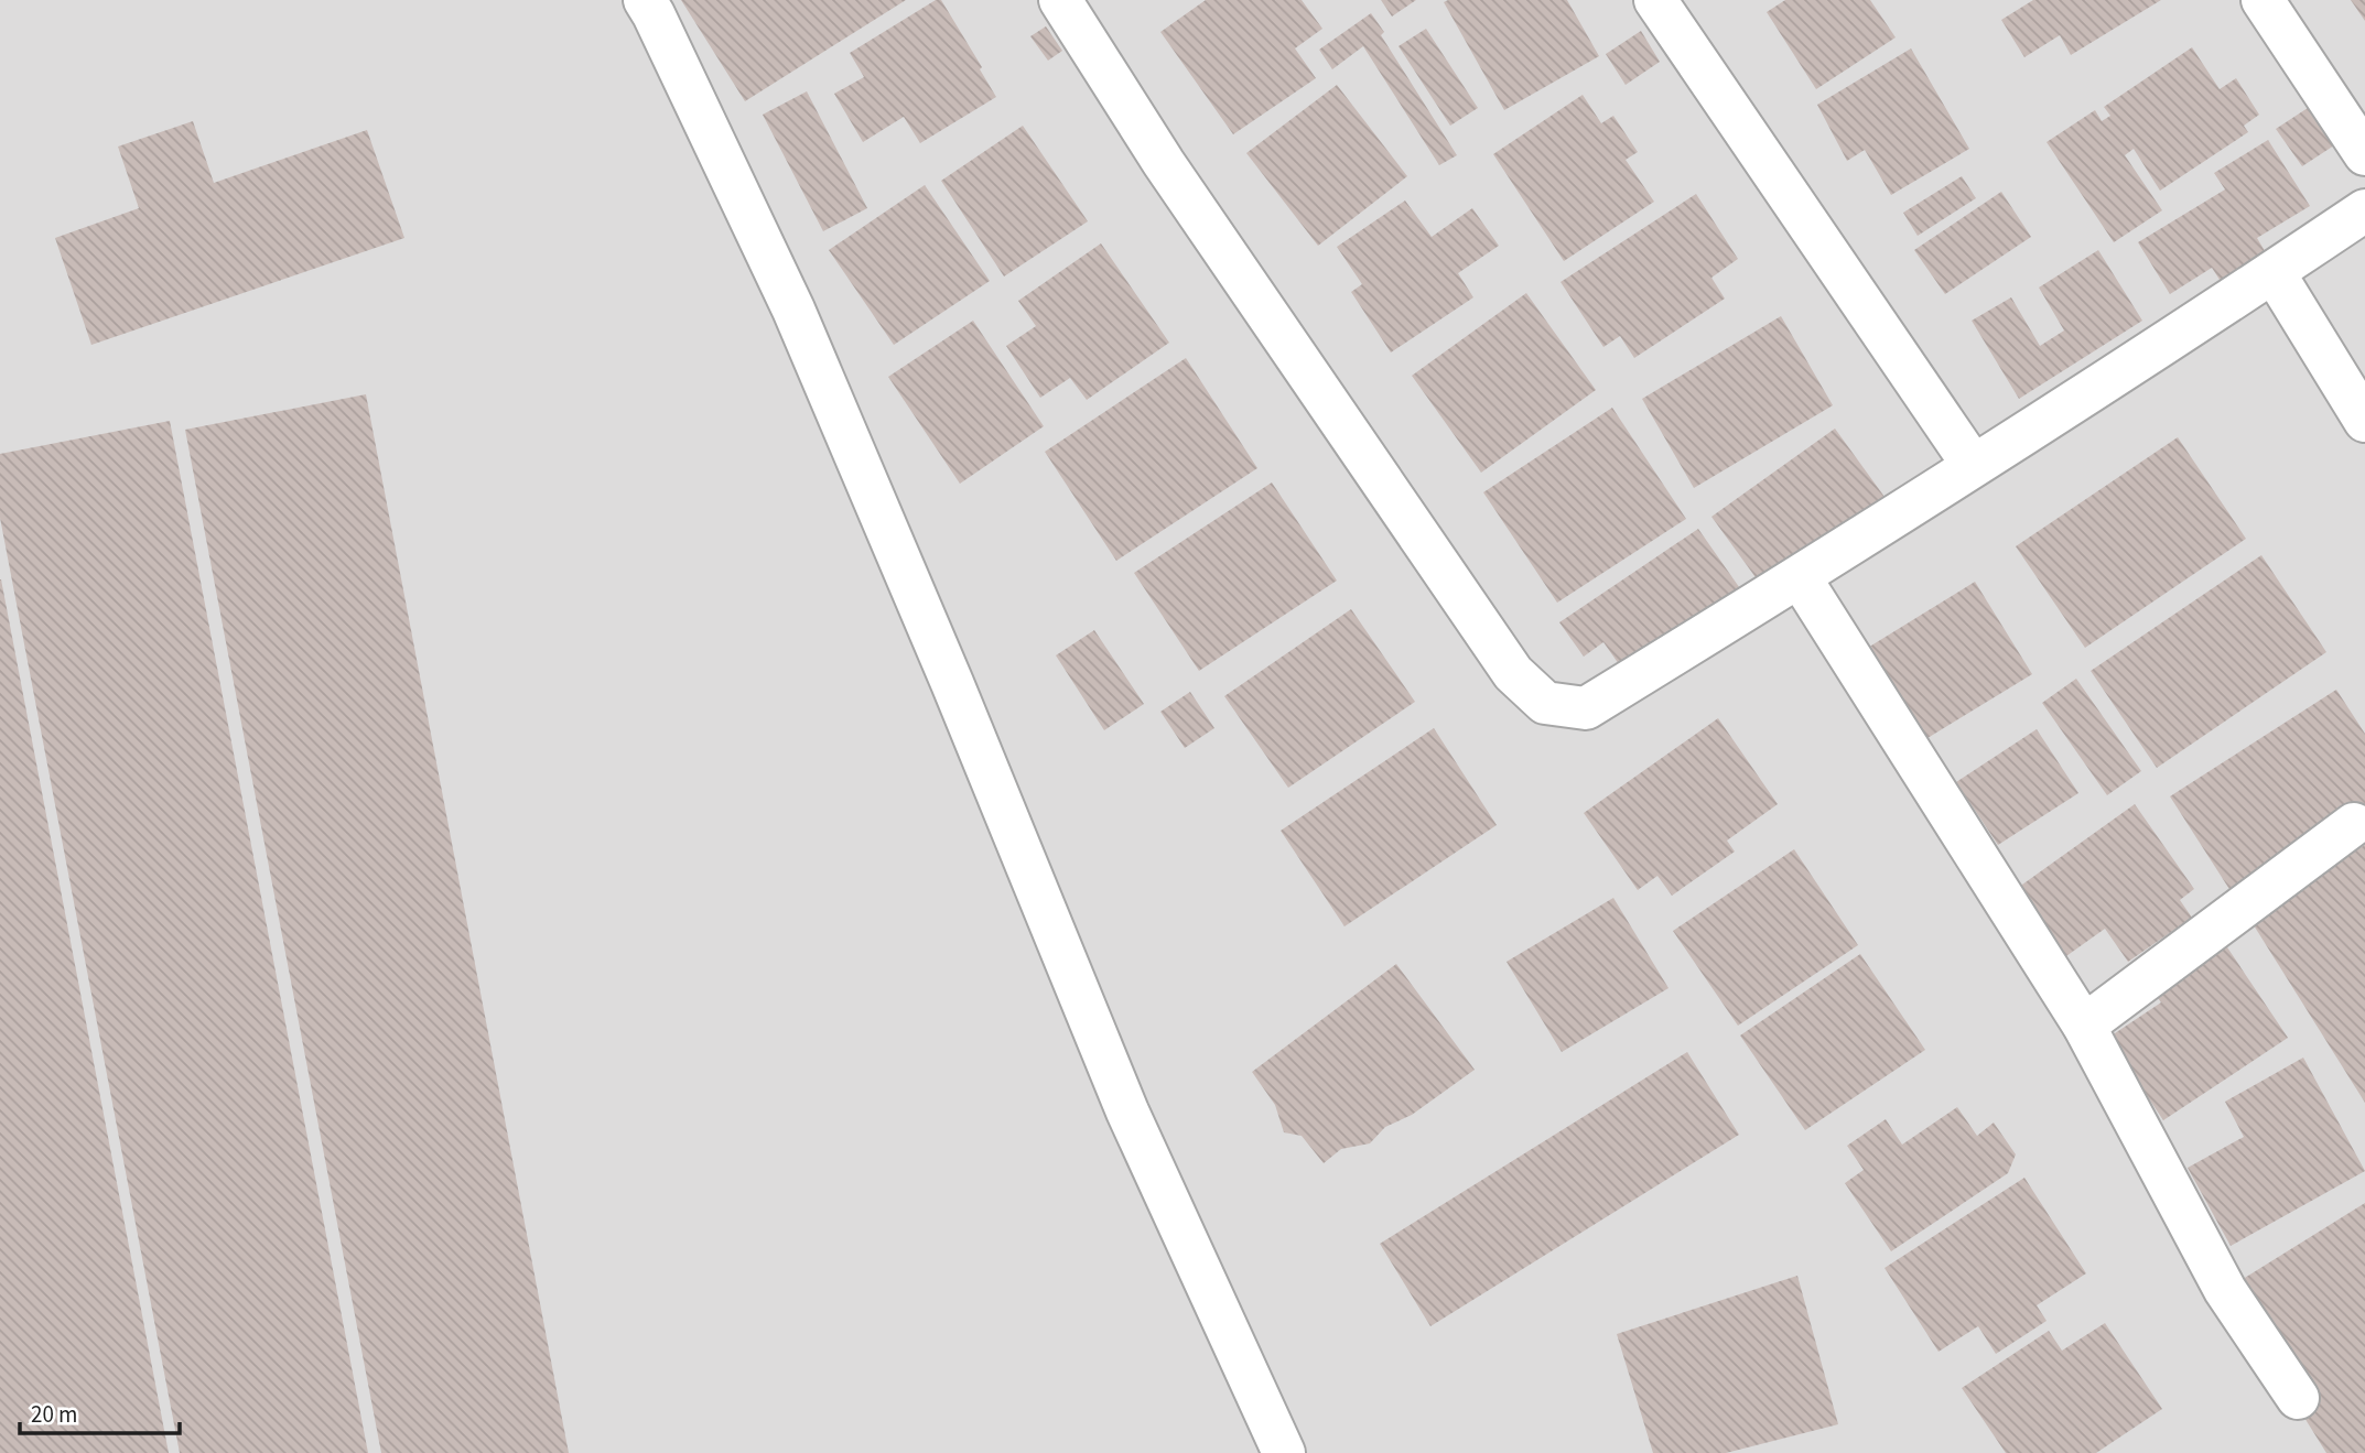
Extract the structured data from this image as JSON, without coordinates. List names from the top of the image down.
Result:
{
  "scale_bar": "20 m"
}
